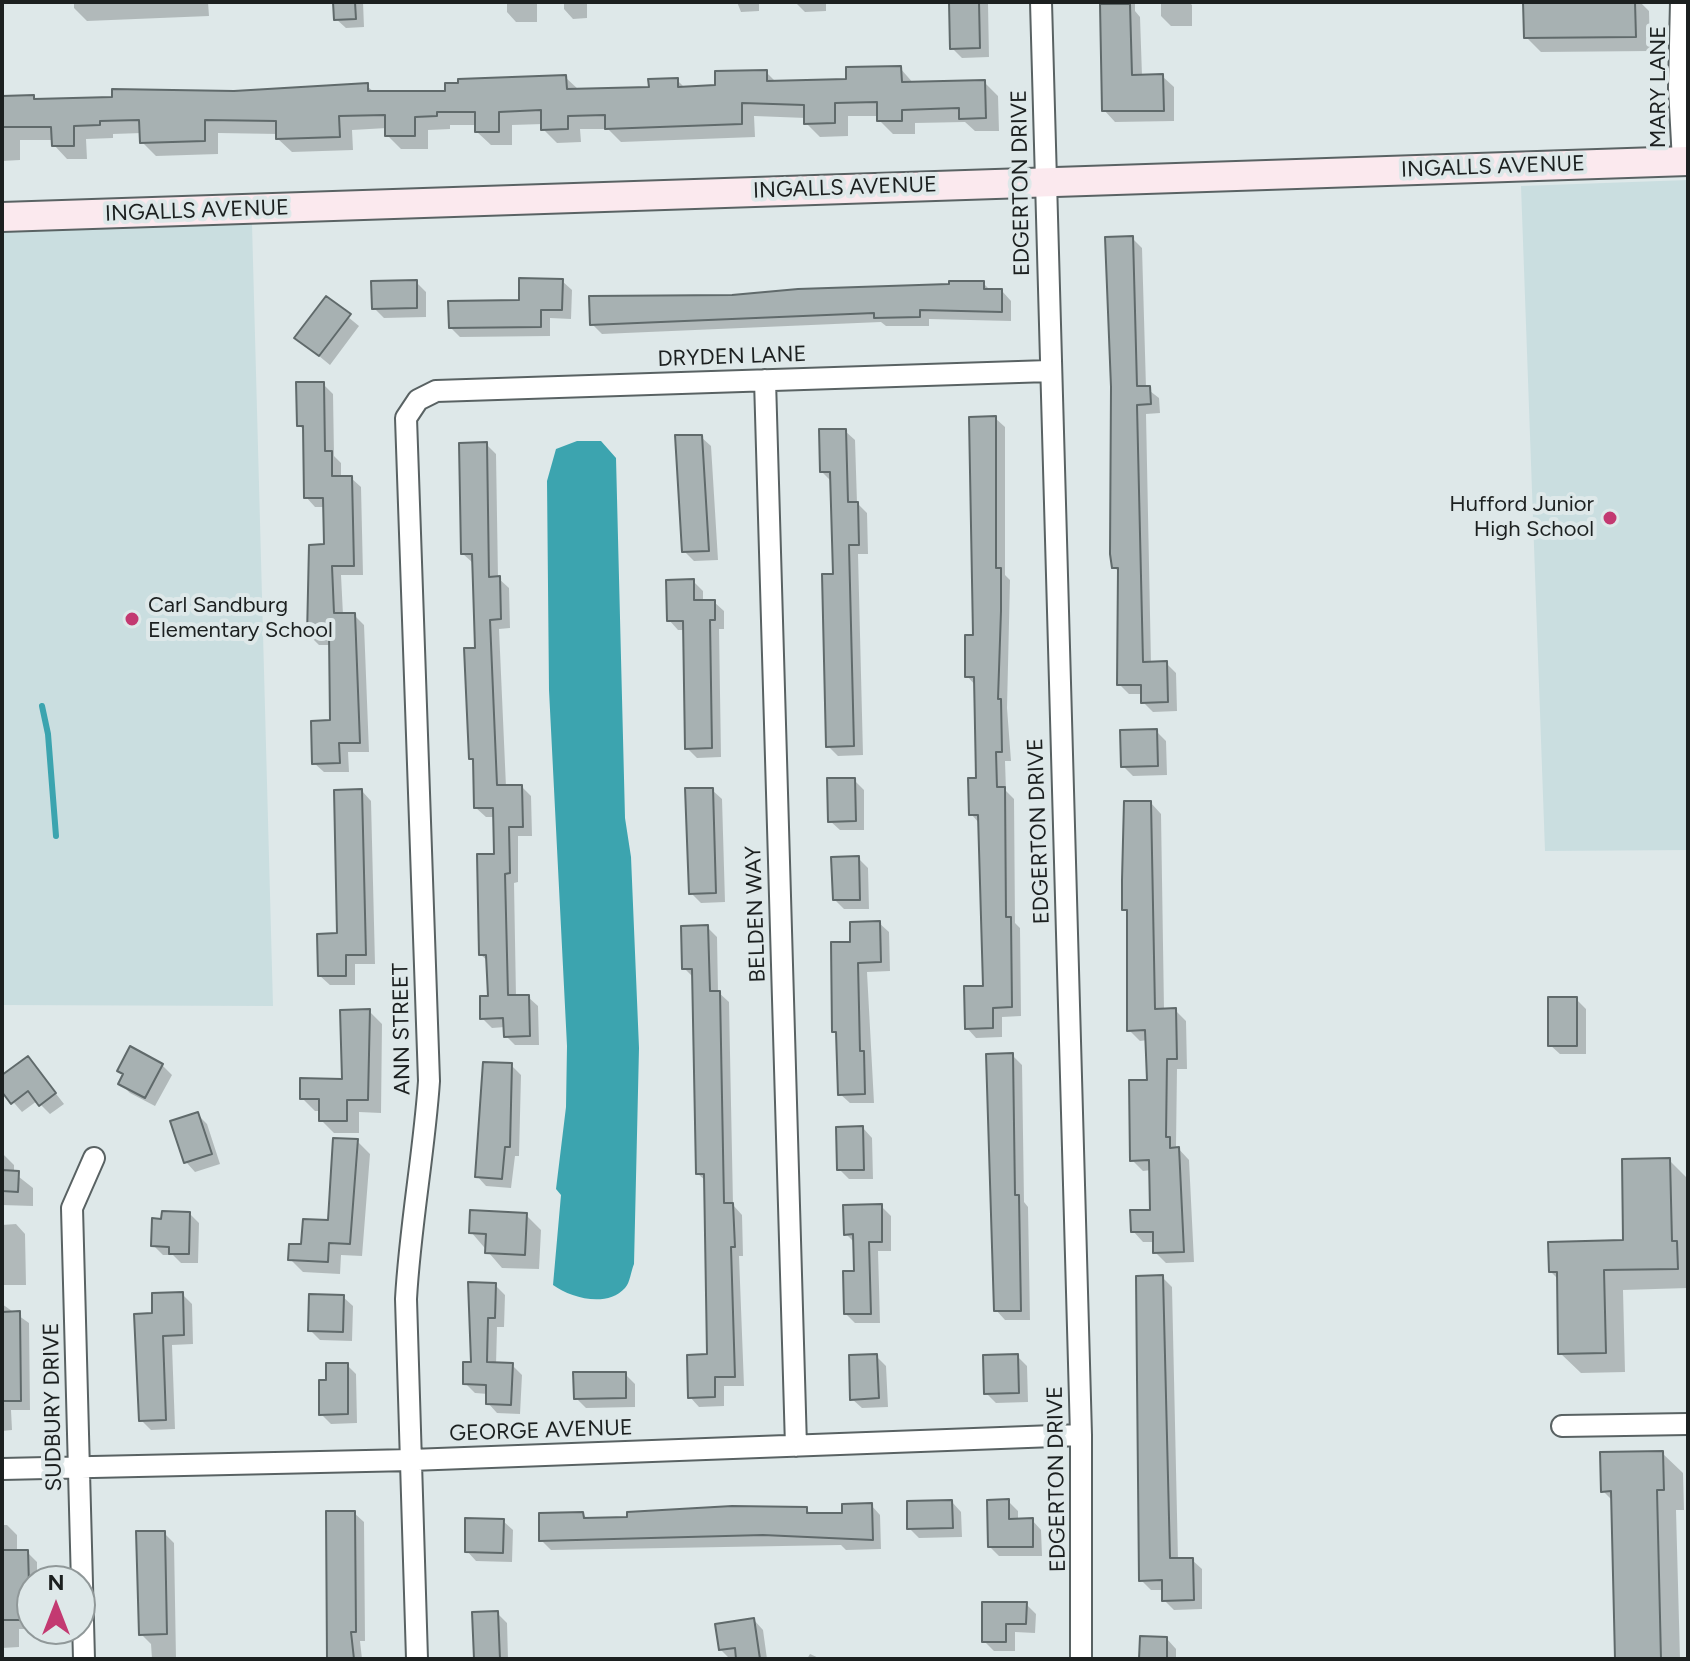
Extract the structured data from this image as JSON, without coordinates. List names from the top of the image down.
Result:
{
  "streets": {
    "street": [
      "MARY LANE",
      "INGALLS AVENUE",
      "EDGERTON DRIVE",
      "DRYDEN LANE",
      "BELDEN WAY",
      "ANN STREET",
      "SUDBURY DRIVE",
      "GEORGE AVENUE"
    ]
  },
  "crossings": [
    ["MARY LANE", "INGALLS AVENUE"],
    ["INGALLS AVENUE", "EDGERTON DRIVE"],
    ["EDGERTON DRIVE", "DRYDEN LANE"],
    ["EDGERTON DRIVE", "GEORGE AVENUE"],
    ["DRYDEN LANE", "BELDEN WAY"],
    ["DRYDEN LANE", "ANN STREET"],
    ["BELDEN WAY", "GEORGE AVENUE"],
    ["ANN STREET", "GEORGE AVENUE"],
    ["SUDBURY DRIVE", "GEORGE AVENUE"]
  ],
  "places": ["Hufford Junior High School", "Carl Sandburg Elementary School"],
  "north": "top"
}
